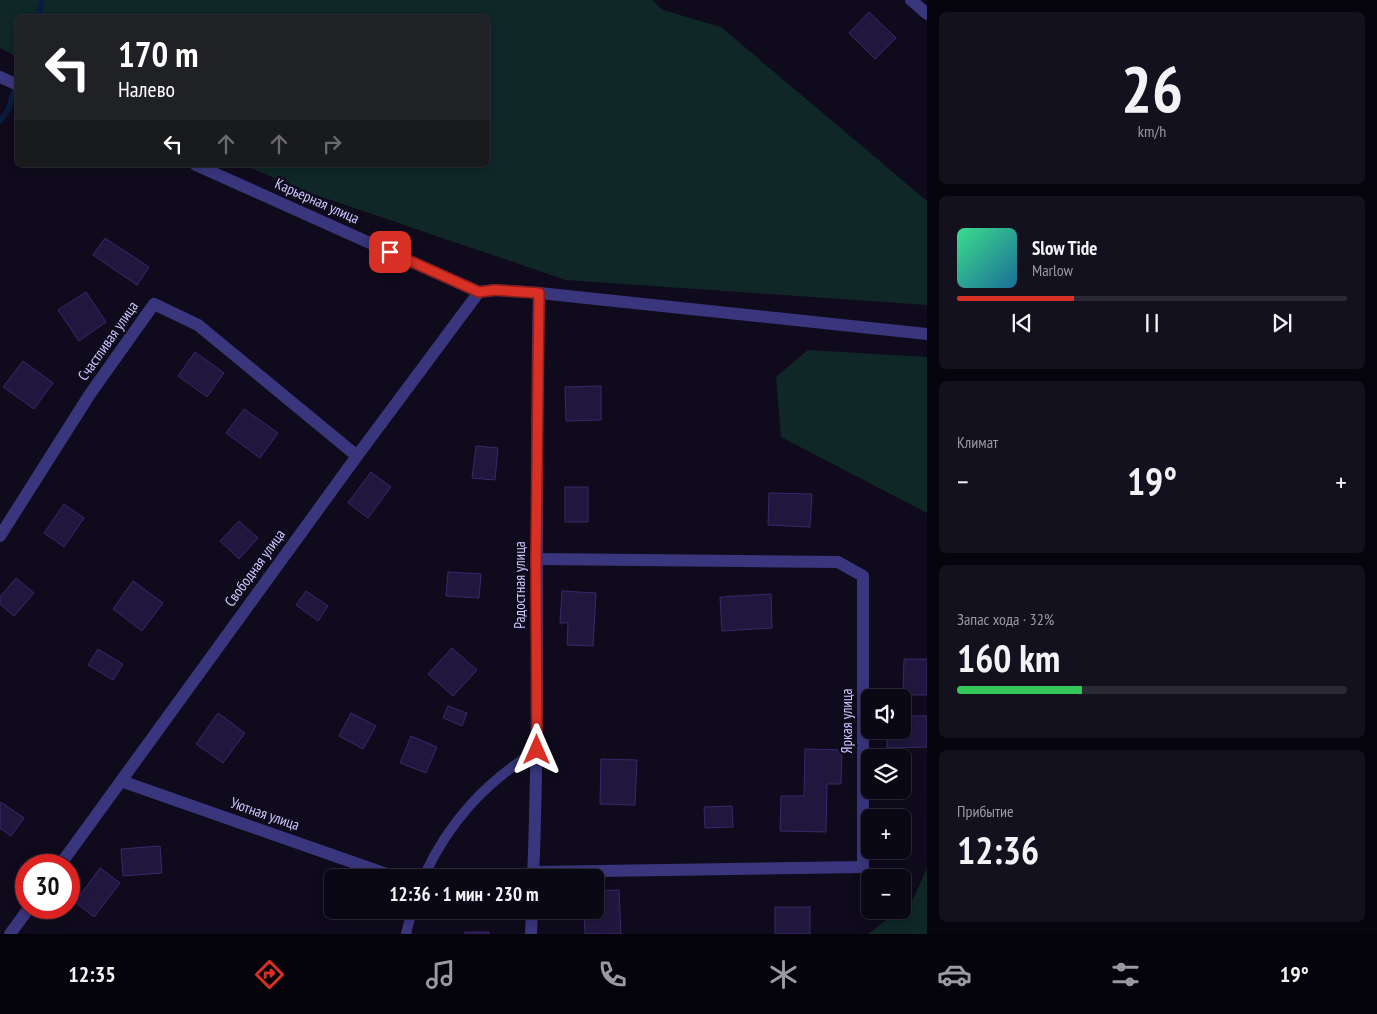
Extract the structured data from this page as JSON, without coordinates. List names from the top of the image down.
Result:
{
  "streets": {
    "street": [
      "Карьерная улица",
      "Счастливая улица",
      "Свободная улица",
      "Радостная улица",
      "Яркая улица",
      "Уютная улица"
    ]
  },
  "crossings": [
    ["Карьерная улица", "Свободная улица"],
    ["Счастливая улица", "Свободная улица"],
    ["Свободная улица", "Уютная улица"],
    ["Радостная улица", "Яркая улица"]
  ],
  "page": {
    "tile": [
      ["26", "km/h"],
      "Климат",
      ["Запас хода · 32%", "160 km"],
      ["Прибытие", "12:36"]
    ],
    "turn": ["170 m", "Налево"],
    "song": ["Slow Tide", "Marlow"],
    "heat": ["−", "19°", "+"],
    "map_buttons": ["+", "−"],
    "limit": "30",
    "trip": "12:36 · 1 мин · 230 m",
    "tabs": ["12:35", "19°"]
  }
}
